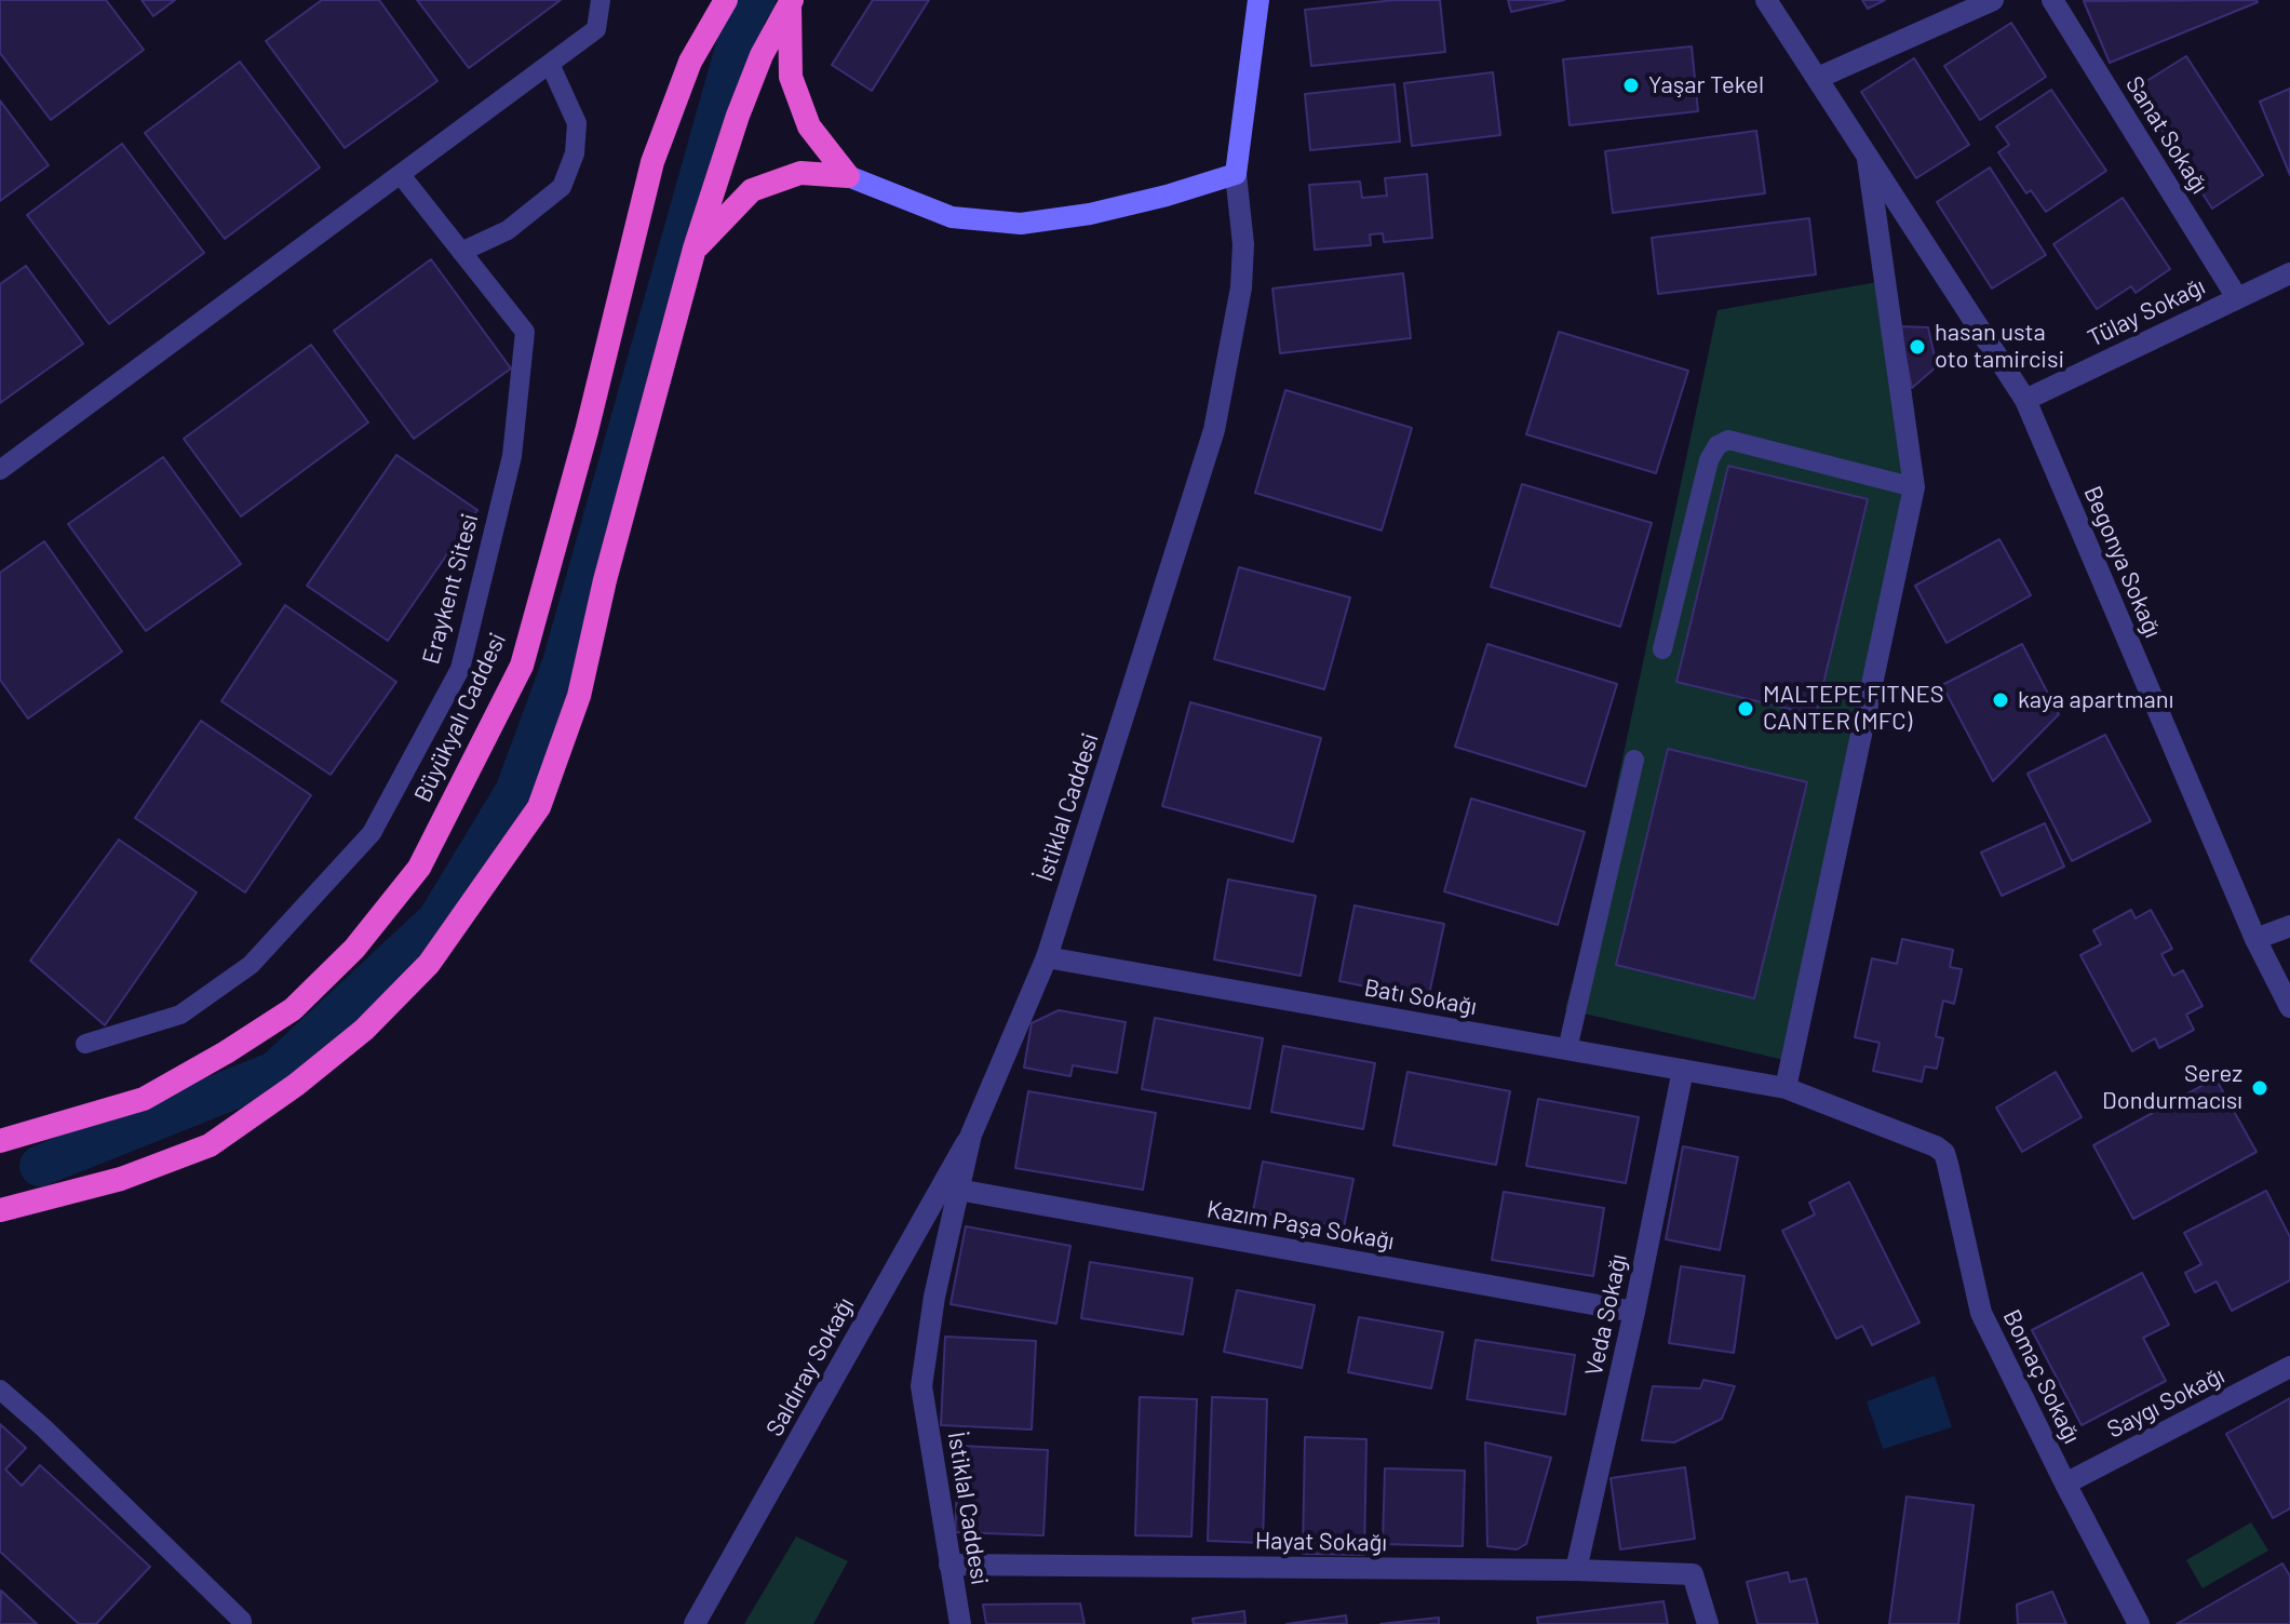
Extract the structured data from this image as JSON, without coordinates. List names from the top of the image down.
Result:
{
  "streets": {
    "highway": ["Büyükyalı Caddesi"],
    "main road": ["İstiklal Caddesi"],
    "street": [
      "Sanat Sokağı",
      "Tülay Sokağı",
      "Begonya Sokağı",
      "Batı Sokağı",
      "Kazım Paşa Sokağı",
      "Veda Sokağı",
      "Saldıray Sokağı",
      "Bomaç Sokağı",
      "Saygı Sokağı",
      "Hayat Sokağı"
    ],
    "lane": ["Eraykent Sitesi"]
  },
  "crossings": [
    ["Sanat Sokağı", "Tülay Sokağı"],
    ["Tülay Sokağı", "Begonya Sokağı"],
    ["Begonya Sokağı", "Batı Sokağı"],
    ["Begonya Sokağı", "Bomaç Sokağı"],
    ["İstiklal Caddesi", "Batı Sokağı"],
    ["İstiklal Caddesi", "Kazım Paşa Sokağı"],
    ["İstiklal Caddesi", "Saldıray Sokağı"],
    ["İstiklal Caddesi", "Hayat Sokağı"],
    ["Batı Sokağı", "Veda Sokağı"],
    ["Batı Sokağı", "Bomaç Sokağı"],
    ["Kazım Paşa Sokağı", "Veda Sokağı"],
    ["Veda Sokağı", "Hayat Sokağı"],
    ["Bomaç Sokağı", "Saygı Sokağı"]
  ],
  "places": [
    "Yaşar Tekel",
    "hasan usta oto tamircisi",
    "kaya apartmanı",
    "MALTEPE FITNES CANTER (MFC)",
    "Serez Dondurmacısı"
  ]
}
